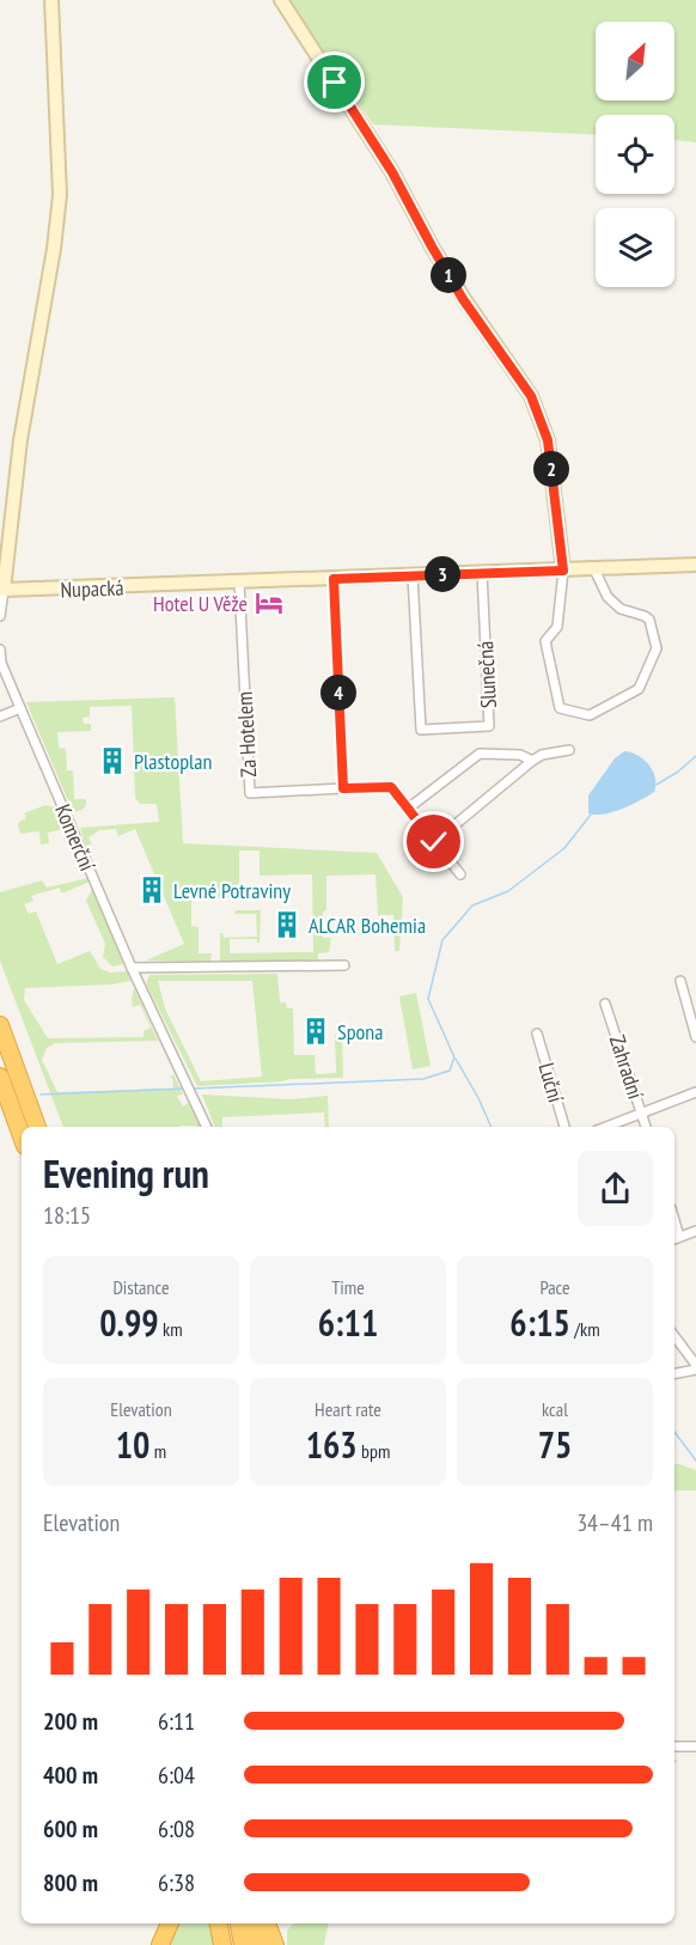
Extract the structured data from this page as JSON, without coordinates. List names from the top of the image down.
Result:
{
  "streets": {
    "street": [
      "Nupacká",
      "Slunečná",
      "Za Hotelem",
      "Komerční",
      "Zahradní",
      "Luční"
    ]
  },
  "crossings": [
    ["Nupacká", "Slunečná"],
    ["Nupacká", "Za Hotelem"]
  ],
  "places": {
    "hotel": ["Hotel U Věže"],
    "building": [
      "Plastoplan",
      "Levné Potraviny",
      "ALCAR Bohemia",
      "Spona"
    ]
  },
  "north": "top right",
  "page": {
    "pins": [
      "1",
      "2",
      "3",
      "4"
    ],
    "heading": ["Evening run", "18:15"],
    "stats": [
      ["Distance", "0.99 km"],
      ["Time", "6:11"],
      ["Pace", "6:15 /km"],
      ["Elevation", "10 m"],
      ["Heart rate", "163 bpm"],
      ["kcal", "75"]
    ],
    "chart": ["Elevation", "34–41 m"],
    "list": [
      {
        "name": "200 m",
        "note": "6:11"
      },
      {
        "name": "400 m",
        "note": "6:04"
      },
      {
        "name": "600 m",
        "note": "6:08"
      },
      {
        "name": "800 m",
        "note": "6:38"
      }
    ]
  }
}
